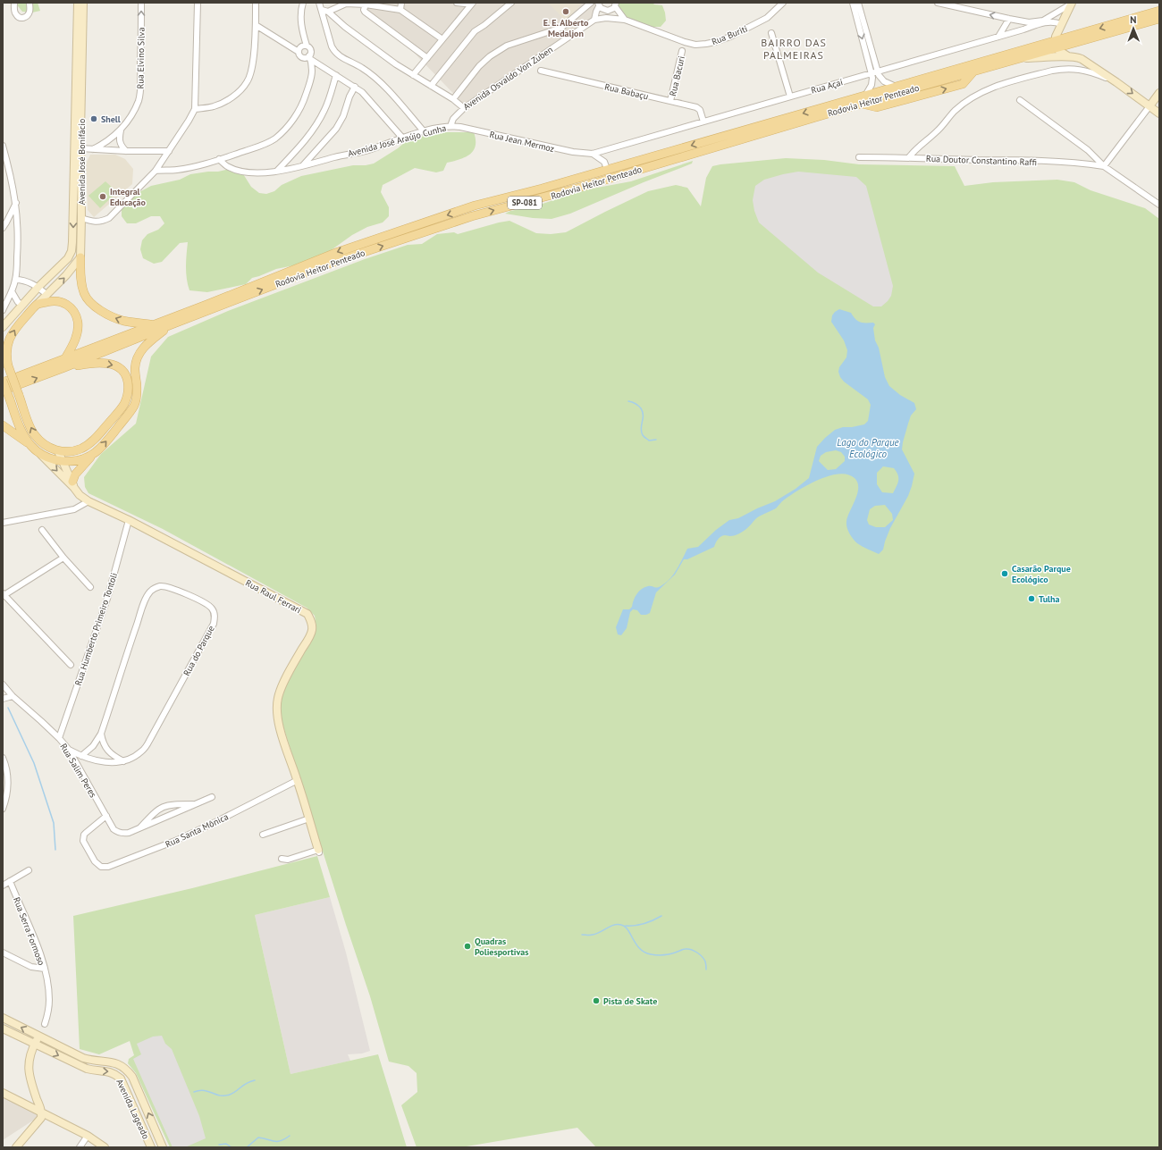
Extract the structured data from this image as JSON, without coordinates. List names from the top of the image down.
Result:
{
  "streets": {
    "main road": [
      "Rodovia Heitor Penteado",
      "Avenida José Bonifácio",
      "SP-081",
      "Rua Raul Ferrari",
      "Avenida Lageado"
    ],
    "street": [
      "Rua Buriti",
      "Rua Elvino Silva",
      "Rua Bacuri",
      "Avenida Osvaldo Von Zuben",
      "Rua Açaí",
      "Rua Babaçu",
      "Avenida José Araújo Cunha",
      "Rua Jean Mermoz",
      "Rua Doutor Constantino Raffi",
      "Rua Humberto Primeiro Tontoli",
      "Rua do Parque",
      "Rua Salim Peres",
      "Rua Santa Mônica",
      "Rua Serra Formoso"
    ]
  },
  "crossings": [
    ["Rua Buriti", "Avenida Osvaldo Von Zuben"],
    ["Rua Bacuri", "Rua Babaçu"],
    ["Avenida Osvaldo Von Zuben", "Avenida José Araújo Cunha"],
    ["Avenida Osvaldo Von Zuben", "Rua Jean Mermoz"],
    ["Rua Açaí", "Rua Babaçu"],
    ["Rua Açaí", "Rua Jean Mermoz"],
    ["Avenida José Araújo Cunha", "Rua Jean Mermoz"],
    ["Rua Raul Ferrari", "Rua Humberto Primeiro Tontoli"],
    ["Rua Raul Ferrari", "Rua Santa Mônica"],
    ["Rua Humberto Primeiro Tontoli", "Rua Salim Peres"],
    ["Rua do Parque", "Rua Salim Peres"],
    ["Rua Salim Peres", "Rua Santa Mônica"]
  ],
  "one_way": ["Rua Elvino Silva"],
  "districts": ["BAIRRO DAS PALMEIRAS"],
  "water": ["Lago do Parque Ecológico"],
  "places": [
    "E. E. Alberto Medaljon",
    "Shell",
    "Integral Educação",
    "Casarão Parque Ecológico",
    "Tulha",
    "Quadras Poliesportivas",
    "Pista de Skate"
  ],
  "north": "top"
}
